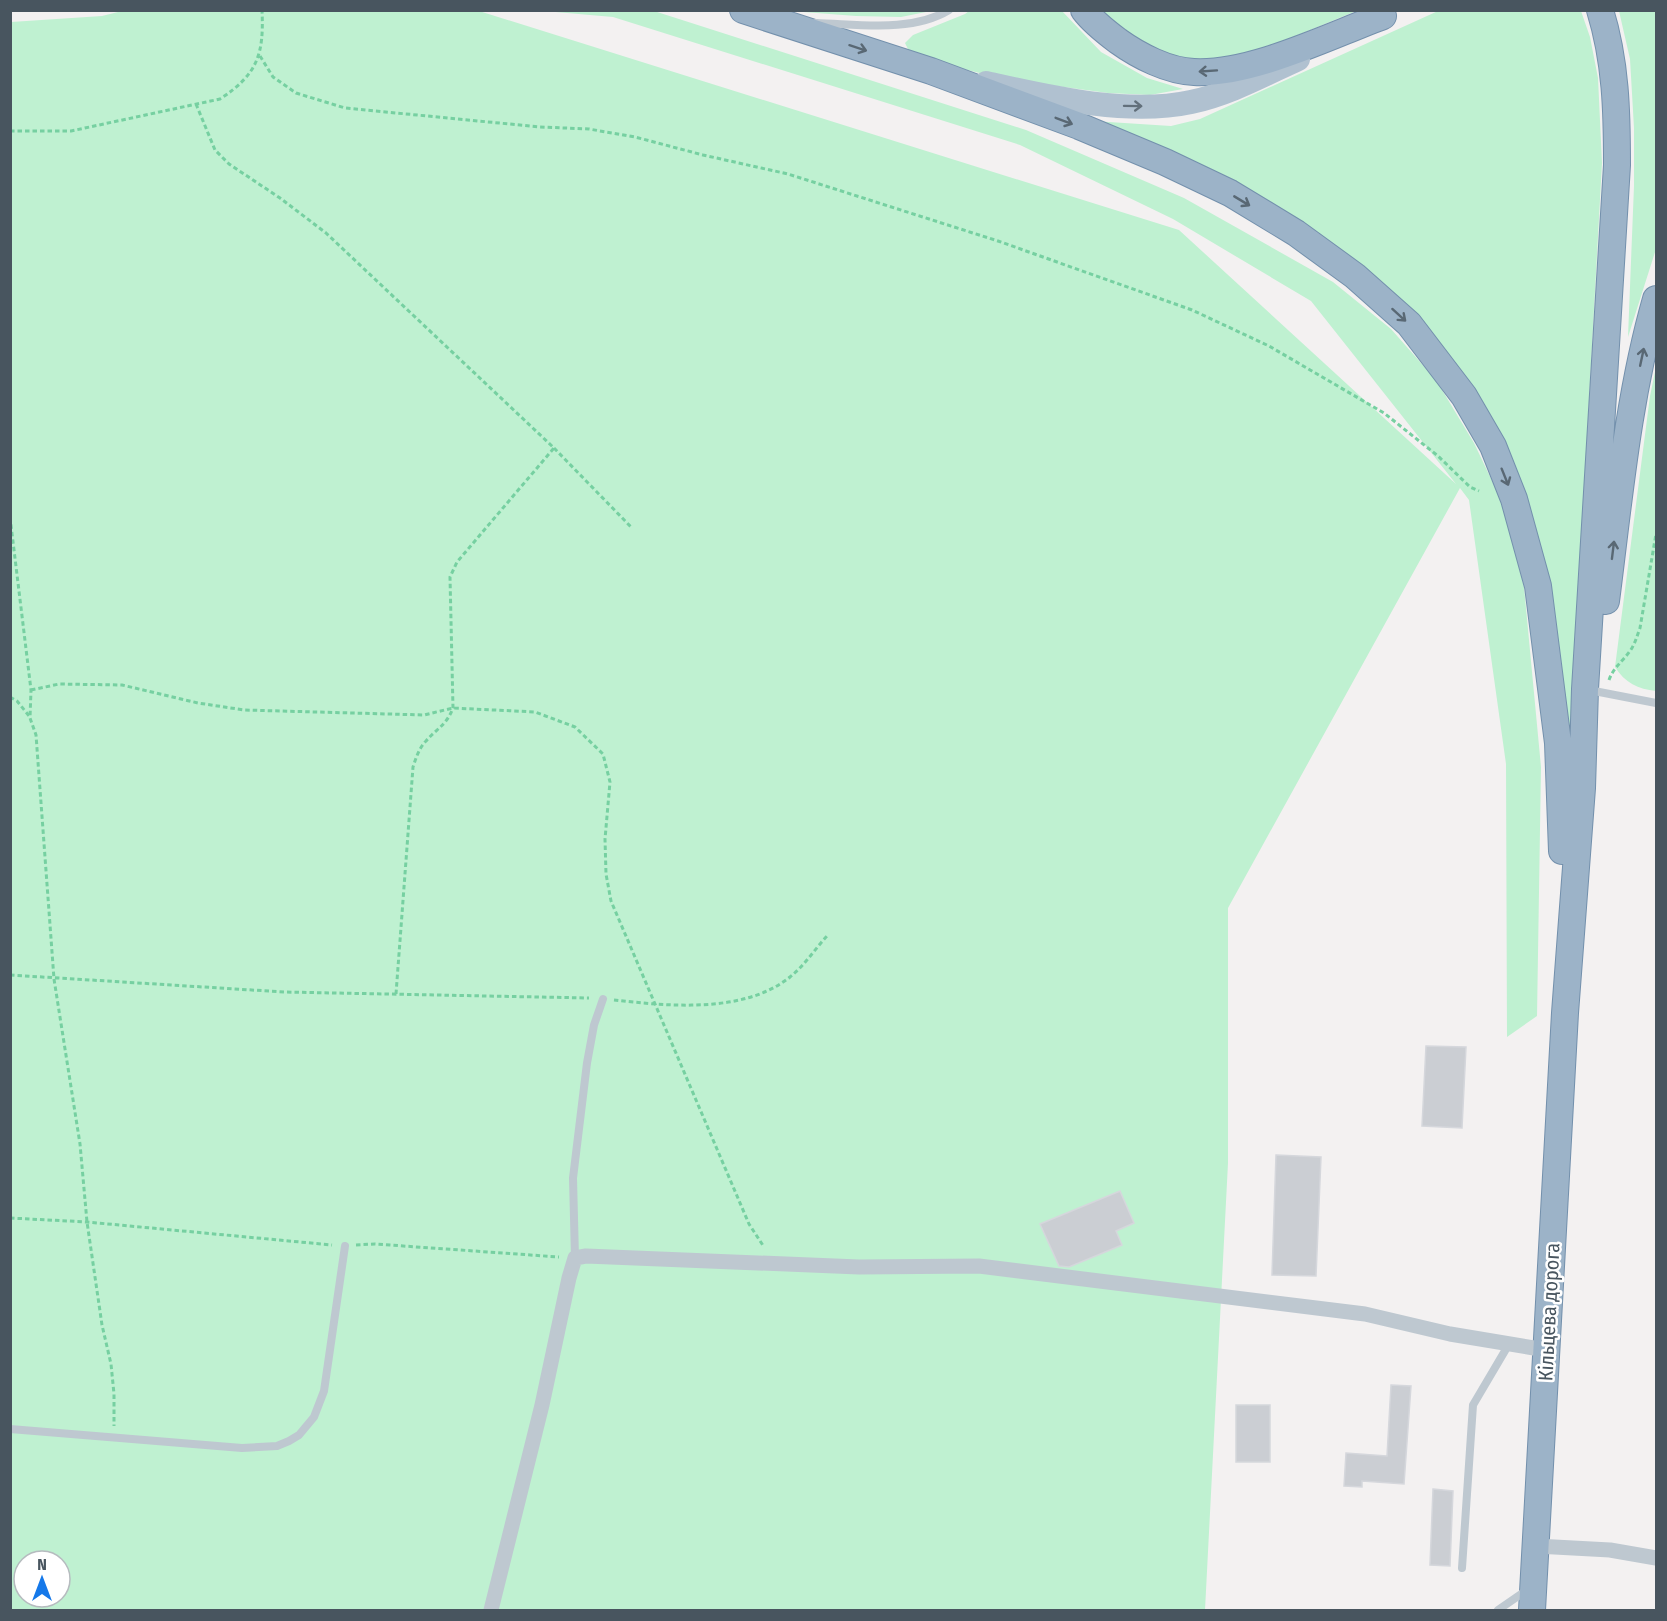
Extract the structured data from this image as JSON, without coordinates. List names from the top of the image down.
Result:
{
  "streets": {
    "highway": ["Кільцева дорога"]
  },
  "north": "top"
}
